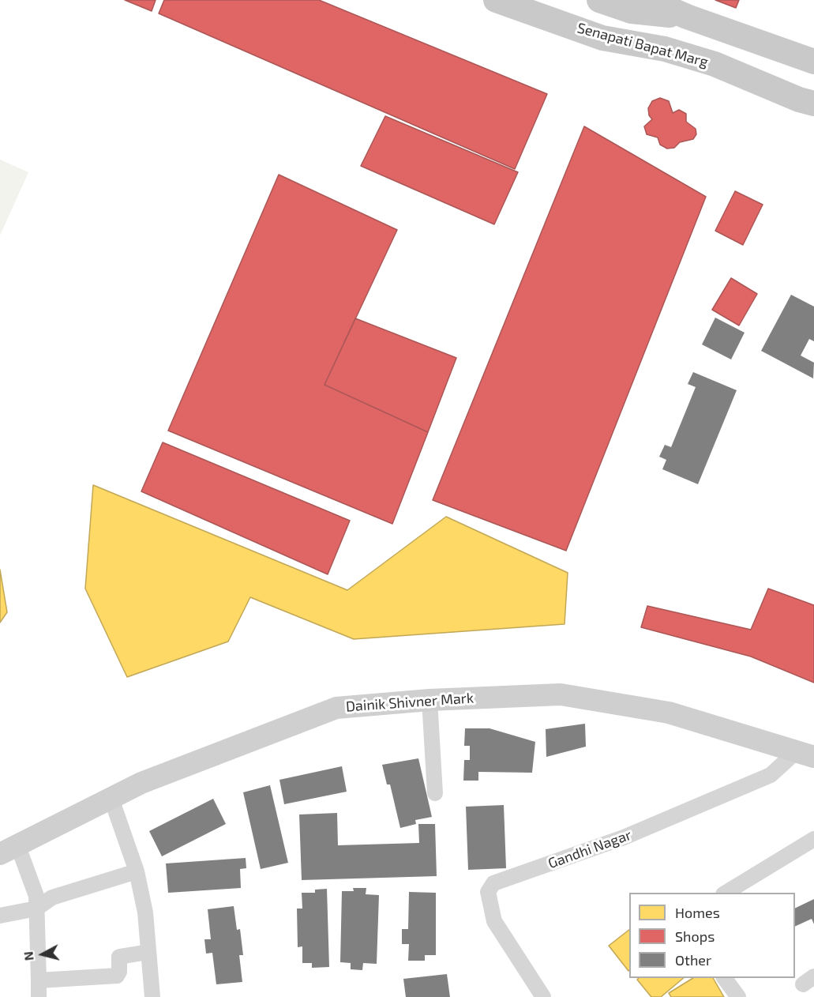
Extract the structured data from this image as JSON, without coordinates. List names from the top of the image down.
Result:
{
  "streets": {
    "main road": ["Senapati Bapat Marg", "Dainik Shivner Mark"],
    "street": ["Gandhi Nagar"]
  },
  "crossings": [
    ["Dainik Shivner Mark", "Gandhi Nagar"]
  ],
  "legend": ["Homes", "Shops", "Other"],
  "north": "left"
}
